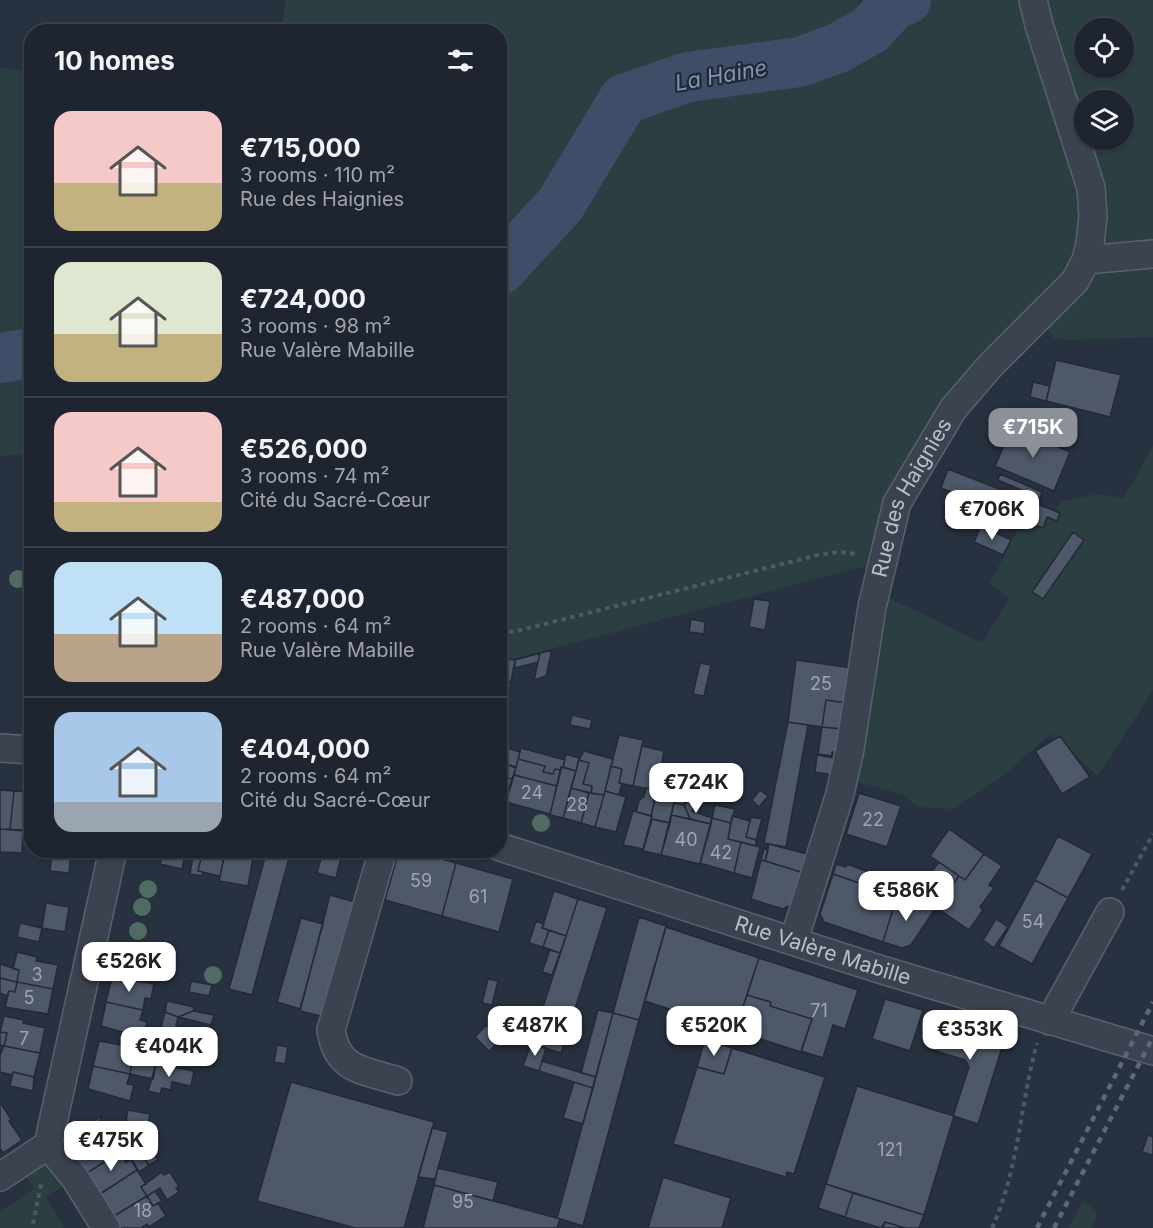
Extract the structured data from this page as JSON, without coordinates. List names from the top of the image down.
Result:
{
  "streets": {
    "street": ["Rue des Haignies", "Rue Valère Mabille"]
  },
  "crossings": [
    ["Rue des Haignies", "Rue Valère Mabille"]
  ],
  "water": ["La Haine"],
  "house_numbers": [
    "25",
    "24",
    "28",
    "22",
    "40",
    "42",
    "59",
    "61",
    "54",
    "3",
    "5",
    "71",
    "7",
    "121",
    "95",
    "18"
  ],
  "page": {
    "heading": "10 homes",
    "list": [
      {
        "name": "€715,000",
        "note": "3 rooms · 110 m² · Rue des Haignies"
      },
      {
        "name": "€724,000",
        "note": "3 rooms · 98 m² · Rue Valère Mabille"
      },
      {
        "name": "€526,000",
        "note": "3 rooms · 74 m² · Cité du Sacré-Cœur"
      },
      {
        "name": "€487,000",
        "note": "2 rooms · 64 m² · Rue Valère Mabille"
      },
      {
        "name": "€404,000",
        "note": "2 rooms · 64 m² · Cité du Sacré-Cœur"
      }
    ],
    "price": [
      "€715K",
      "€706K",
      "€724K",
      "€586K",
      "€526K",
      "€487K",
      "€520K",
      "€353K",
      "€404K",
      "€475K"
    ]
  }
}
